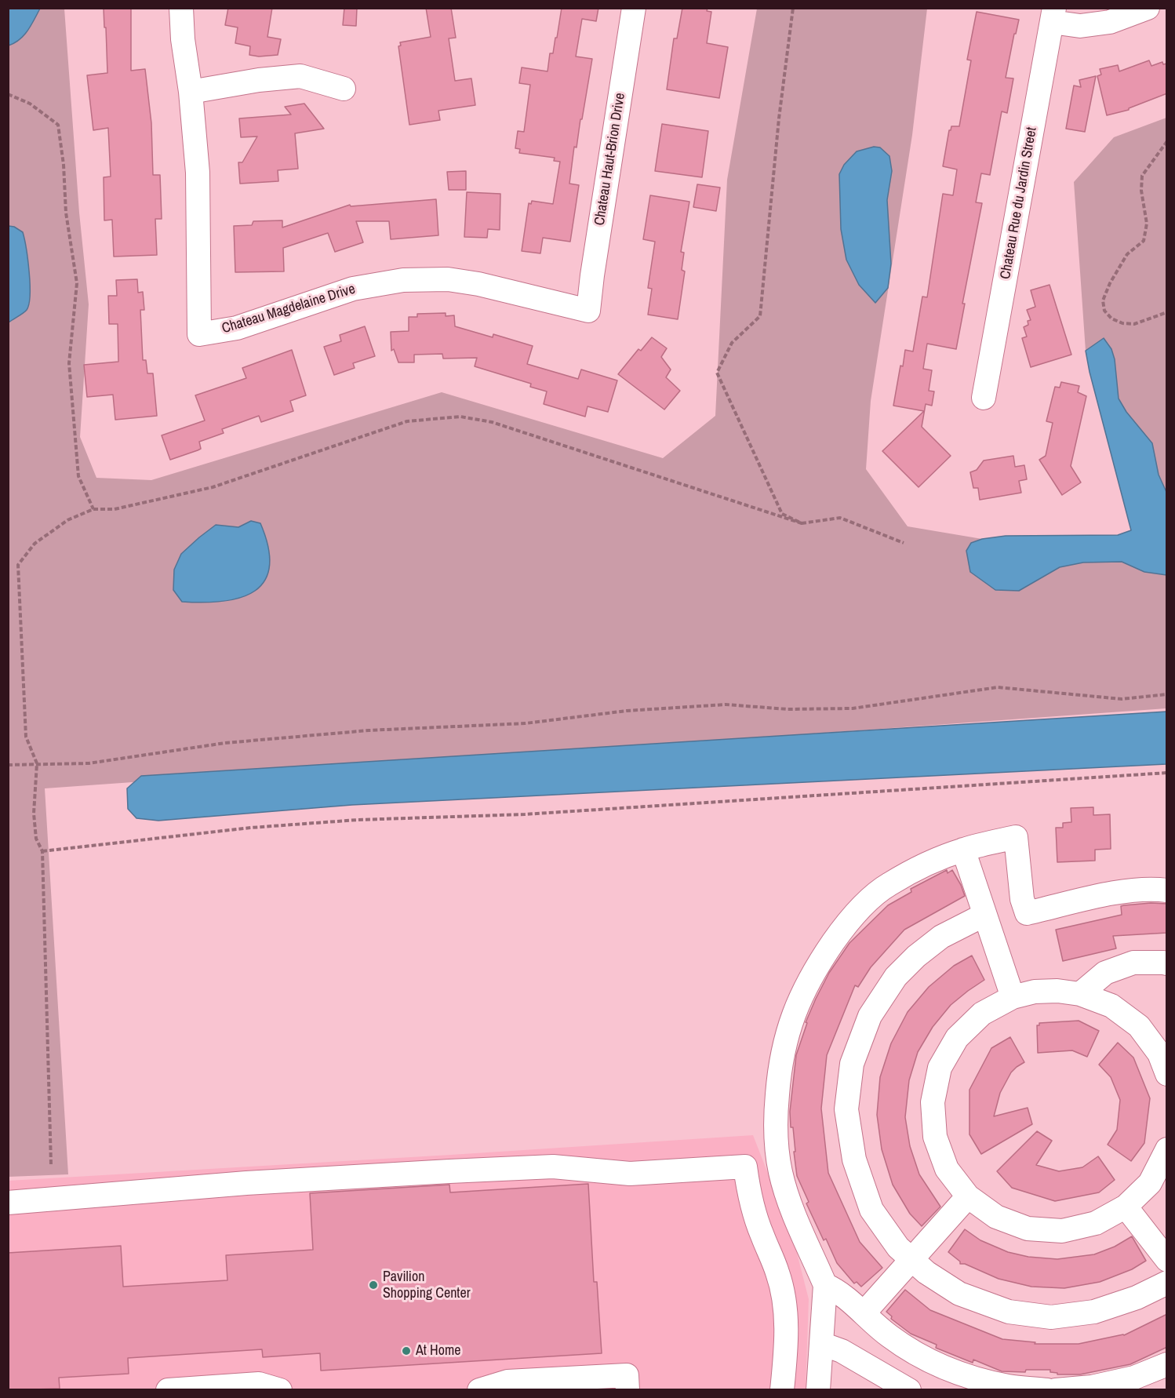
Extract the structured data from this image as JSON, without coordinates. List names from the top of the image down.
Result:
{
  "streets": {
    "street": ["Chateau Haut-Brion Drive", "Chateau Rue du Jardin Street", "Chateau Magdelaine Drive"]
  },
  "crossings": [
    ["Chateau Haut-Brion Drive", "Chateau Magdelaine Drive"]
  ],
  "places": ["Pavilion Shopping Center", "At Home"]
}
